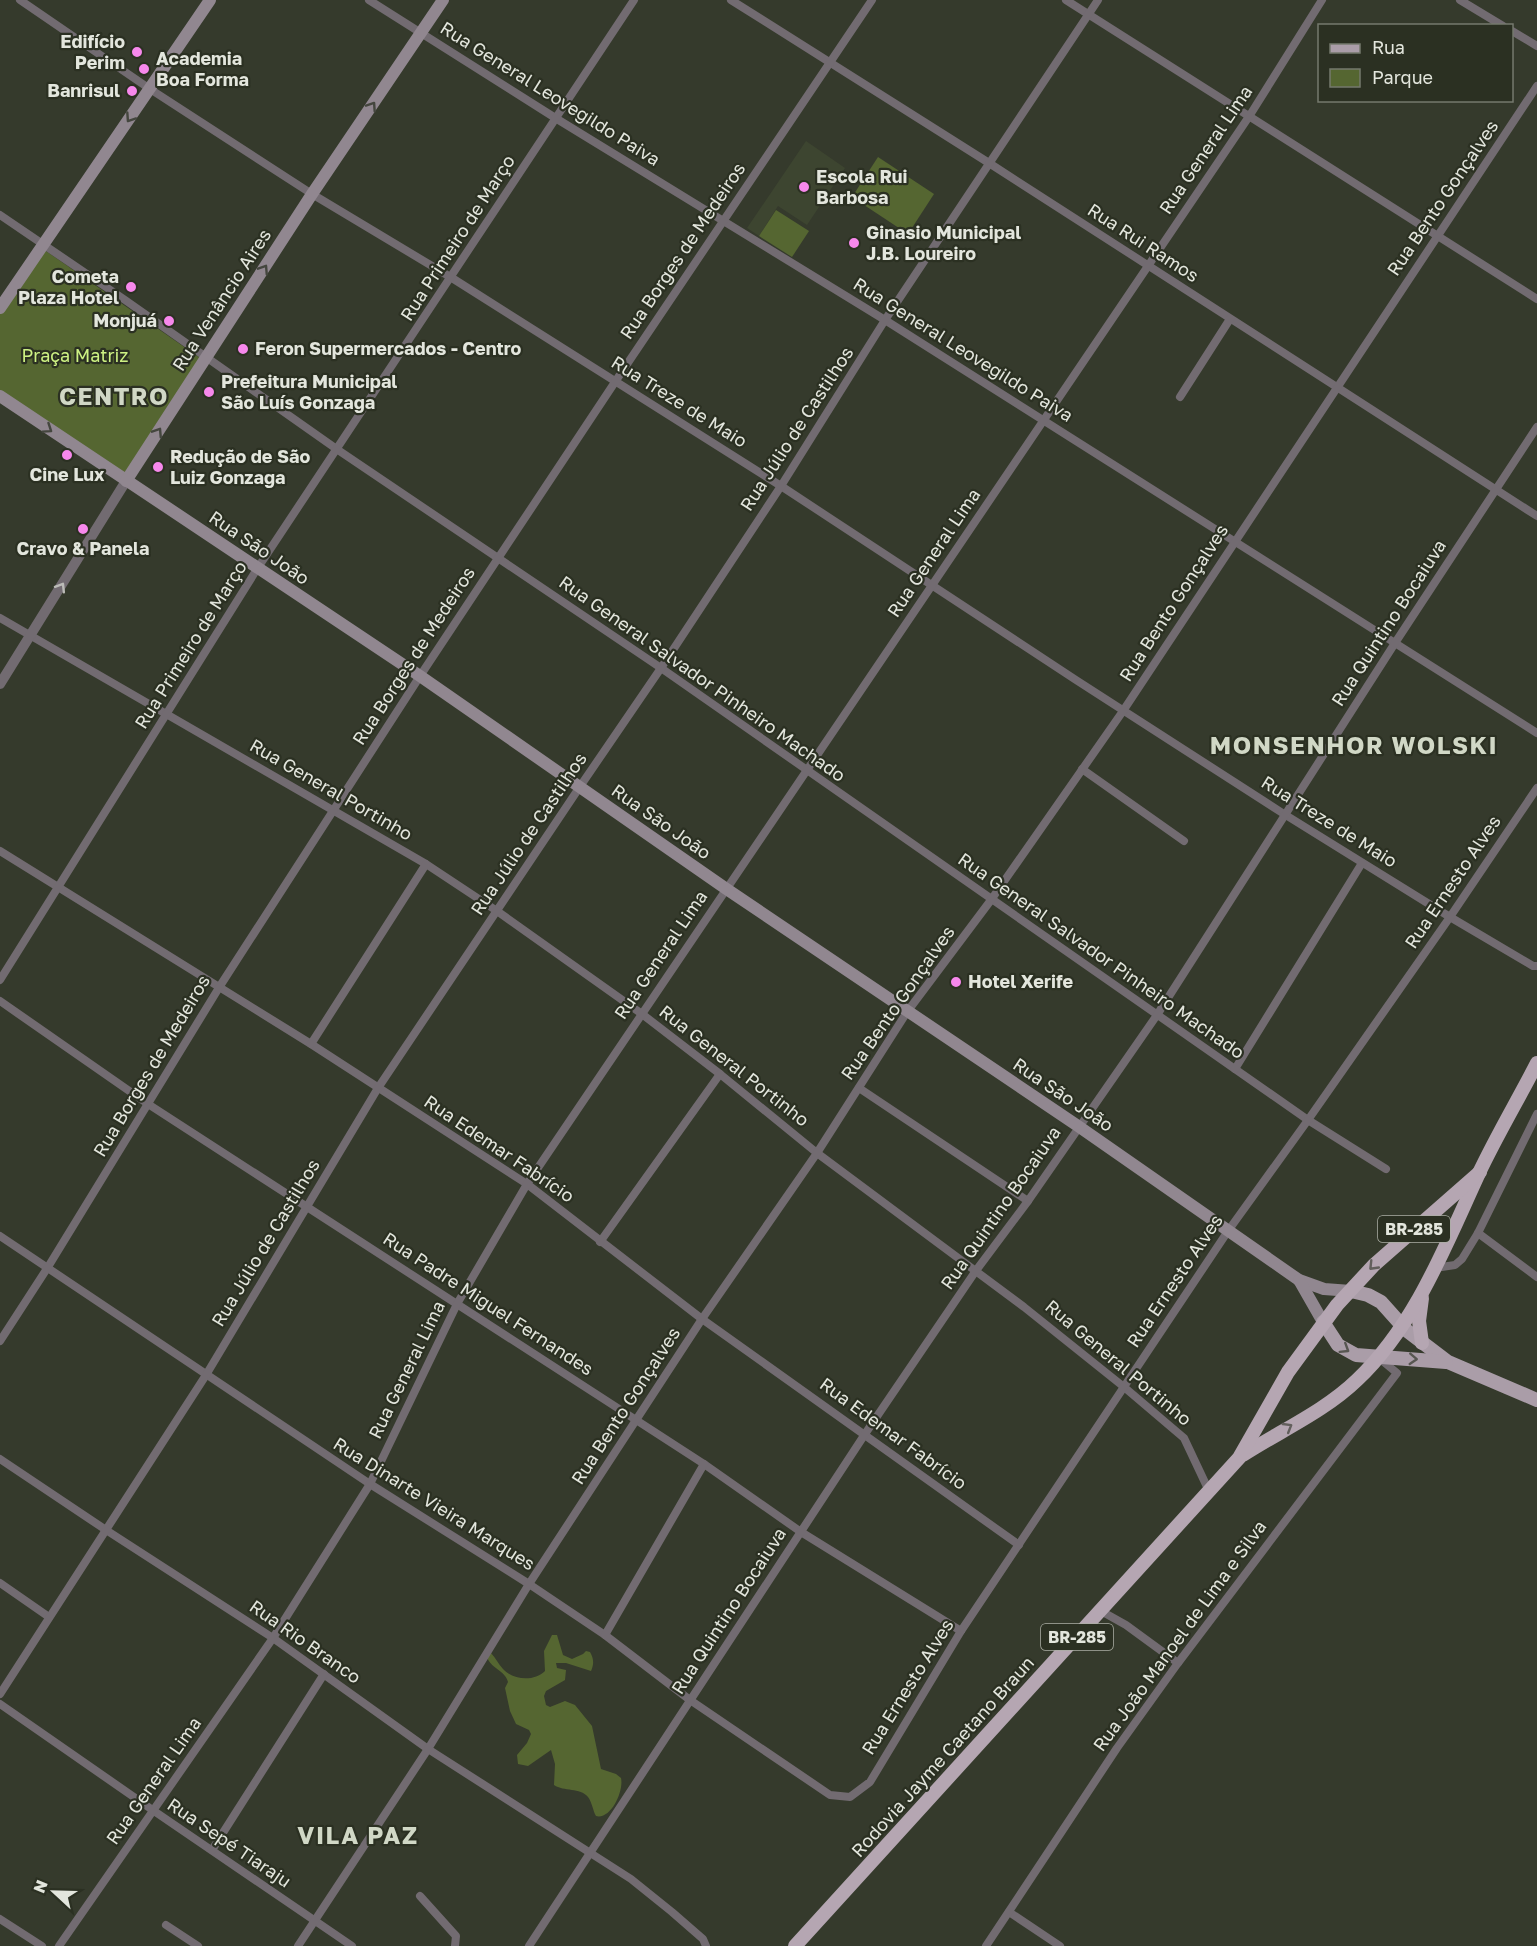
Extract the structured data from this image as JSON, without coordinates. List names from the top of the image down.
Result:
{
  "streets": {
    "highway": ["BR-285", "Rodovia Jayme Caetano Braun"],
    "main road": ["Rua Venâncio Aires", "Rua São João"],
    "street": [
      "Rua General Leovegildo Paiva",
      "Rua General Lima",
      "Rua Bento Gonçalves",
      "Rua Primeiro de Março",
      "Rua Rui Ramos",
      "Rua Borges de Medeiros",
      "Rua Treze de Maio",
      "Rua Júlio de Castilhos",
      "Rua Quintino Bocaiuva",
      "Rua General Salvador Pinheiro Machado",
      "Rua General Portinho",
      "Rua Ernesto Alves",
      "Rua Edemar Fabrício",
      "Rua Padre Miguel Fernandes",
      "Rua Dinarte Vieira Marques",
      "Rua João Manoel de Lima e Silva",
      "Rua Rio Branco",
      "Rua Sepé Tiaraju"
    ]
  },
  "crossings": [
    ["Rua General Leovegildo Paiva", "Rua General Lima"],
    ["Rua General Leovegildo Paiva", "Rua Bento Gonçalves"],
    ["Rua General Leovegildo Paiva", "Rua Primeiro de Março"],
    ["Rua General Leovegildo Paiva", "Rua Borges de Medeiros"],
    ["Rua General Leovegildo Paiva", "Rua Venâncio Aires"],
    ["Rua General Leovegildo Paiva", "Rua Júlio de Castilhos"],
    ["Rua General Leovegildo Paiva", "Rua Quintino Bocaiuva"],
    ["Rua General Lima", "Rua Rui Ramos"],
    ["Rua General Lima", "Rua Treze de Maio"],
    ["Rua General Lima", "Rua São João"],
    ["Rua General Lima", "Rua General Salvador Pinheiro Machado"],
    ["Rua General Lima", "Rua General Portinho"],
    ["Rua General Lima", "Rua Edemar Fabrício"],
    ["Rua General Lima", "Rua Padre Miguel Fernandes"],
    ["Rua General Lima", "Rua Dinarte Vieira Marques"],
    ["Rua General Lima", "Rua Rio Branco"],
    ["Rua General Lima", "Rua Sepé Tiaraju"],
    ["Rua Bento Gonçalves", "Rua Rui Ramos"],
    ["Rua Bento Gonçalves", "Rua Treze de Maio"],
    ["Rua Bento Gonçalves", "Rua São João"],
    ["Rua Bento Gonçalves", "Rua General Salvador Pinheiro Machado"],
    ["Rua Bento Gonçalves", "Rua General Portinho"],
    ["Rua Bento Gonçalves", "Rua Edemar Fabrício"],
    ["Rua Bento Gonçalves", "Rua Padre Miguel Fernandes"],
    ["Rua Bento Gonçalves", "Rua Dinarte Vieira Marques"],
    ["Rua Bento Gonçalves", "Rua Rio Branco"],
    ["Rua Bento Gonçalves", "Rua Sepé Tiaraju"],
    ["Rua Primeiro de Março", "Rua Treze de Maio"],
    ["Rua Primeiro de Março", "Rua São João"],
    ["Rua Primeiro de Março", "Rua General Salvador Pinheiro Machado"],
    ["Rua Primeiro de Março", "Rua General Portinho"],
    ["Rua Primeiro de Março", "Rua Edemar Fabrício"],
    ["Rua Rui Ramos", "Rua Borges de Medeiros"],
    ["Rua Rui Ramos", "Rua Júlio de Castilhos"],
    ["Rua Rui Ramos", "Rua Quintino Bocaiuva"],
    ["Rua Borges de Medeiros", "Rua Treze de Maio"],
    ["Rua Borges de Medeiros", "Rua São João"],
    ["Rua Borges de Medeiros", "Rua General Salvador Pinheiro Machado"],
    ["Rua Borges de Medeiros", "Rua General Portinho"],
    ["Rua Borges de Medeiros", "Rua Edemar Fabrício"],
    ["Rua Borges de Medeiros", "Rua Padre Miguel Fernandes"],
    ["Rua Borges de Medeiros", "Rua Dinarte Vieira Marques"],
    ["Rua Venâncio Aires", "Rua Treze de Maio"],
    ["Rua Venâncio Aires", "Rua São João"],
    ["Rua Venâncio Aires", "Rua General Salvador Pinheiro Machado"],
    ["Rua Venâncio Aires", "Rua General Portinho"],
    ["Rua Treze de Maio", "Rua Júlio de Castilhos"],
    ["Rua Treze de Maio", "Rua Quintino Bocaiuva"],
    ["Rua Treze de Maio", "Rua Ernesto Alves"],
    ["Rua Júlio de Castilhos", "Rua São João"],
    ["Rua Júlio de Castilhos", "Rua General Salvador Pinheiro Machado"],
    ["Rua Júlio de Castilhos", "Rua General Portinho"],
    ["Rua Júlio de Castilhos", "Rua Edemar Fabrício"],
    ["Rua Júlio de Castilhos", "Rua Padre Miguel Fernandes"],
    ["Rua Júlio de Castilhos", "Rua Dinarte Vieira Marques"],
    ["Rua Júlio de Castilhos", "Rua Rio Branco"],
    ["Rua São João", "Rua Quintino Bocaiuva"],
    ["Rua São João", "Rua Ernesto Alves"],
    ["Rua São João", "BR-285"],
    ["Rua São João", "Rua João Manoel de Lima e Silva"],
    ["Rua São João", "Rodovia Jayme Caetano Braun"],
    ["Rua Quintino Bocaiuva", "Rua General Salvador Pinheiro Machado"],
    ["Rua Quintino Bocaiuva", "Rua General Portinho"],
    ["Rua Quintino Bocaiuva", "Rua Edemar Fabrício"],
    ["Rua Quintino Bocaiuva", "Rua Padre Miguel Fernandes"],
    ["Rua Quintino Bocaiuva", "Rua Dinarte Vieira Marques"],
    ["Rua Quintino Bocaiuva", "Rua Rio Branco"],
    ["Rua General Salvador Pinheiro Machado", "Rua Ernesto Alves"],
    ["Rua General Portinho", "Rua Ernesto Alves"],
    ["Rua General Portinho", "Rodovia Jayme Caetano Braun"],
    ["Rua Ernesto Alves", "Rua Edemar Fabrício"],
    ["Rua Ernesto Alves", "Rua Padre Miguel Fernandes"],
    ["Rua Ernesto Alves", "Rua Dinarte Vieira Marques"],
    ["BR-285", "Rua João Manoel de Lima e Silva"],
    ["BR-285", "Rodovia Jayme Caetano Braun"],
    ["Rua João Manoel de Lima e Silva", "Rodovia Jayme Caetano Braun"]
  ],
  "one_way": ["Rua Venâncio Aires"],
  "districts": ["CENTRO", "MONSENHOR WOLSKI", "VILA PAZ"],
  "parks": ["Praça Matriz"],
  "places": [
    "Edifício Perim",
    "Academia Boa Forma",
    "Banrisul",
    "Escola Rui Barbosa",
    "Ginasio Municipal J.B. Loureiro",
    "Cometa Plaza Hotel",
    "Monjuá",
    "Feron Supermercados - Centro",
    "Prefeitura Municipal São Luís Gonzaga",
    "Cine Lux",
    "Redução de São Luiz Gonzaga",
    "Cravo & Panela",
    "Hotel Xerife"
  ],
  "legend": ["Rua", "Parque"],
  "north": "left"
}
